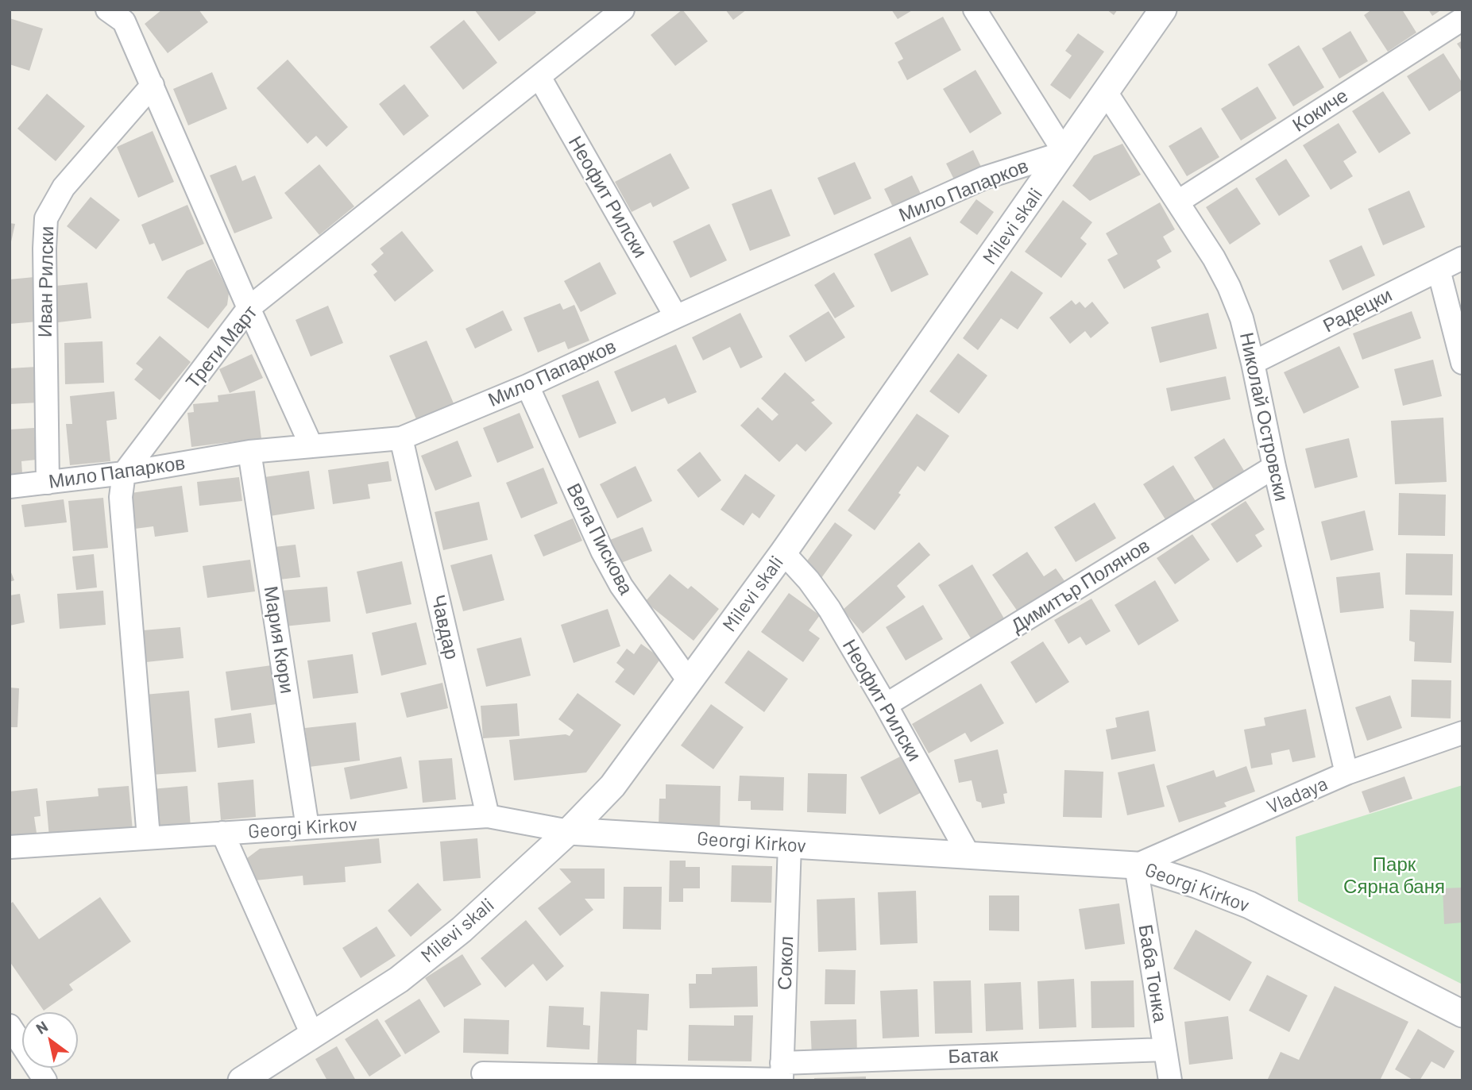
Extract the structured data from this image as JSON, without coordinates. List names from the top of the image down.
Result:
{
  "streets": {
    "street": [
      "Кокиче",
      "Мило Папарков",
      "Неофит Рилски",
      "Milevi skali",
      "Иван Рилски",
      "Радецки",
      "Трети Март",
      "Николай Островски",
      "Вела Пискова",
      "Димитър Полянов",
      "Чавдар",
      "Мария Кюри",
      "Vladaya",
      "Georgi Kirkov",
      "Сокол",
      "Баба Тонка",
      "Батак"
    ]
  },
  "crossings": [
    ["Кокиче", "Николай Островски"],
    ["Мило Папарков", "Неофит Рилски"],
    ["Мило Папарков", "Milevi skali"],
    ["Мило Папарков", "Иван Рилски"],
    ["Мило Папарков", "Трети Март"],
    ["Мило Папарков", "Вела Пискова"],
    ["Мило Папарков", "Чавдар"],
    ["Мило Папарков", "Мария Кюри"],
    ["Неофит Рилски", "Milevi skali"],
    ["Неофит Рилски", "Трети Март"],
    ["Неофит Рилски", "Димитър Полянов"],
    ["Неофит Рилски", "Georgi Kirkov"],
    ["Milevi skali", "Николай Островски"],
    ["Milevi skali", "Вела Пискова"],
    ["Milevi skali", "Georgi Kirkov"],
    ["Радецки", "Николай Островски"],
    ["Николай Островски", "Димитър Полянов"],
    ["Николай Островски", "Vladaya"],
    ["Чавдар", "Georgi Kirkov"],
    ["Мария Кюри", "Georgi Kirkov"],
    ["Vladaya", "Georgi Kirkov"],
    ["Vladaya", "Баба Тонка"],
    ["Georgi Kirkov", "Сокол"],
    ["Georgi Kirkov", "Баба Тонка"],
    ["Сокол", "Батак"],
    ["Баба Тонка", "Батак"]
  ],
  "parks": ["Парк Сярна баня"],
  "north": "top left"
}
